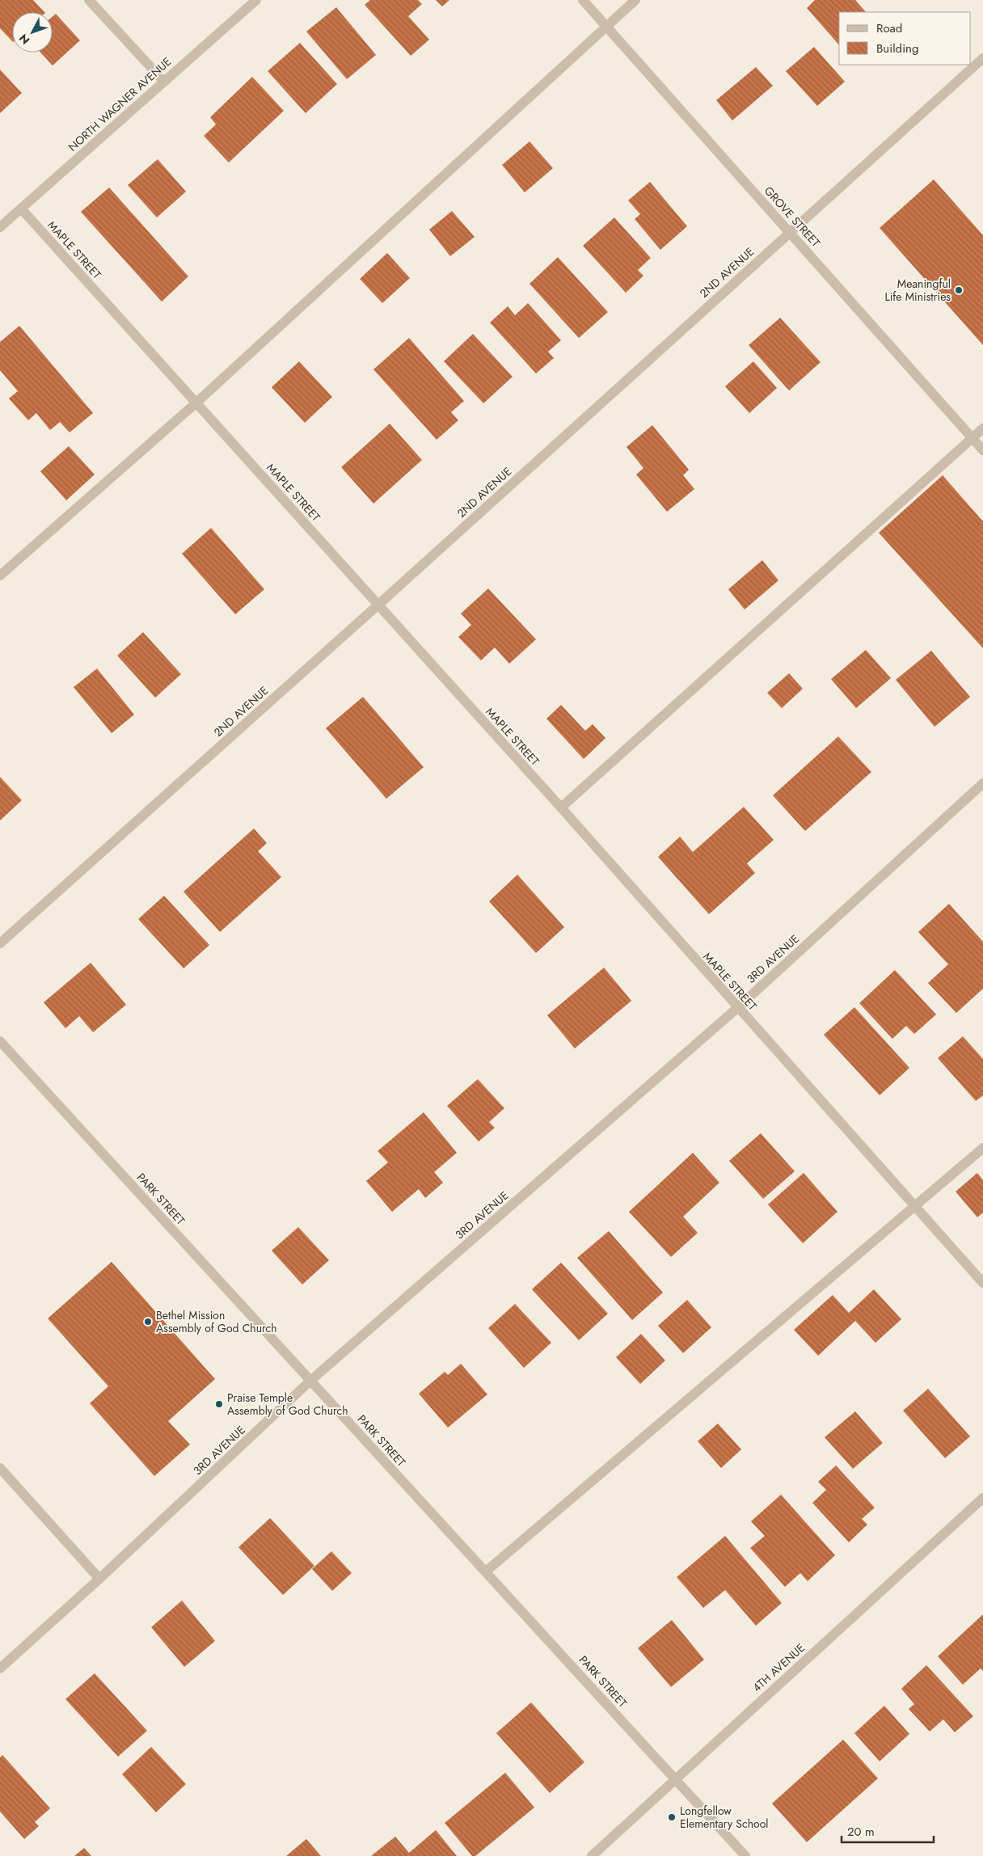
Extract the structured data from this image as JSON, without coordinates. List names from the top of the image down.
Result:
{
  "streets": {
    "street": [
      "NORTH WAGNER AVENUE",
      "GROVE STREET",
      "MAPLE STREET",
      "2ND AVENUE",
      "3RD AVENUE",
      "PARK STREET",
      "4TH AVENUE"
    ]
  },
  "crossings": [
    ["NORTH WAGNER AVENUE", "MAPLE STREET"],
    ["GROVE STREET", "2ND AVENUE"],
    ["MAPLE STREET", "2ND AVENUE"],
    ["MAPLE STREET", "3RD AVENUE"],
    ["3RD AVENUE", "PARK STREET"],
    ["PARK STREET", "4TH AVENUE"]
  ],
  "places": [
    "Meaningful Life Ministries",
    "Bethel Mission Assembly of God Church",
    "Praise Temple Assembly of God Church",
    "Longfellow Elementary School"
  ],
  "legend": ["Road", "Building"],
  "scale_bar": "20 m",
  "north": "bottom left"
}
